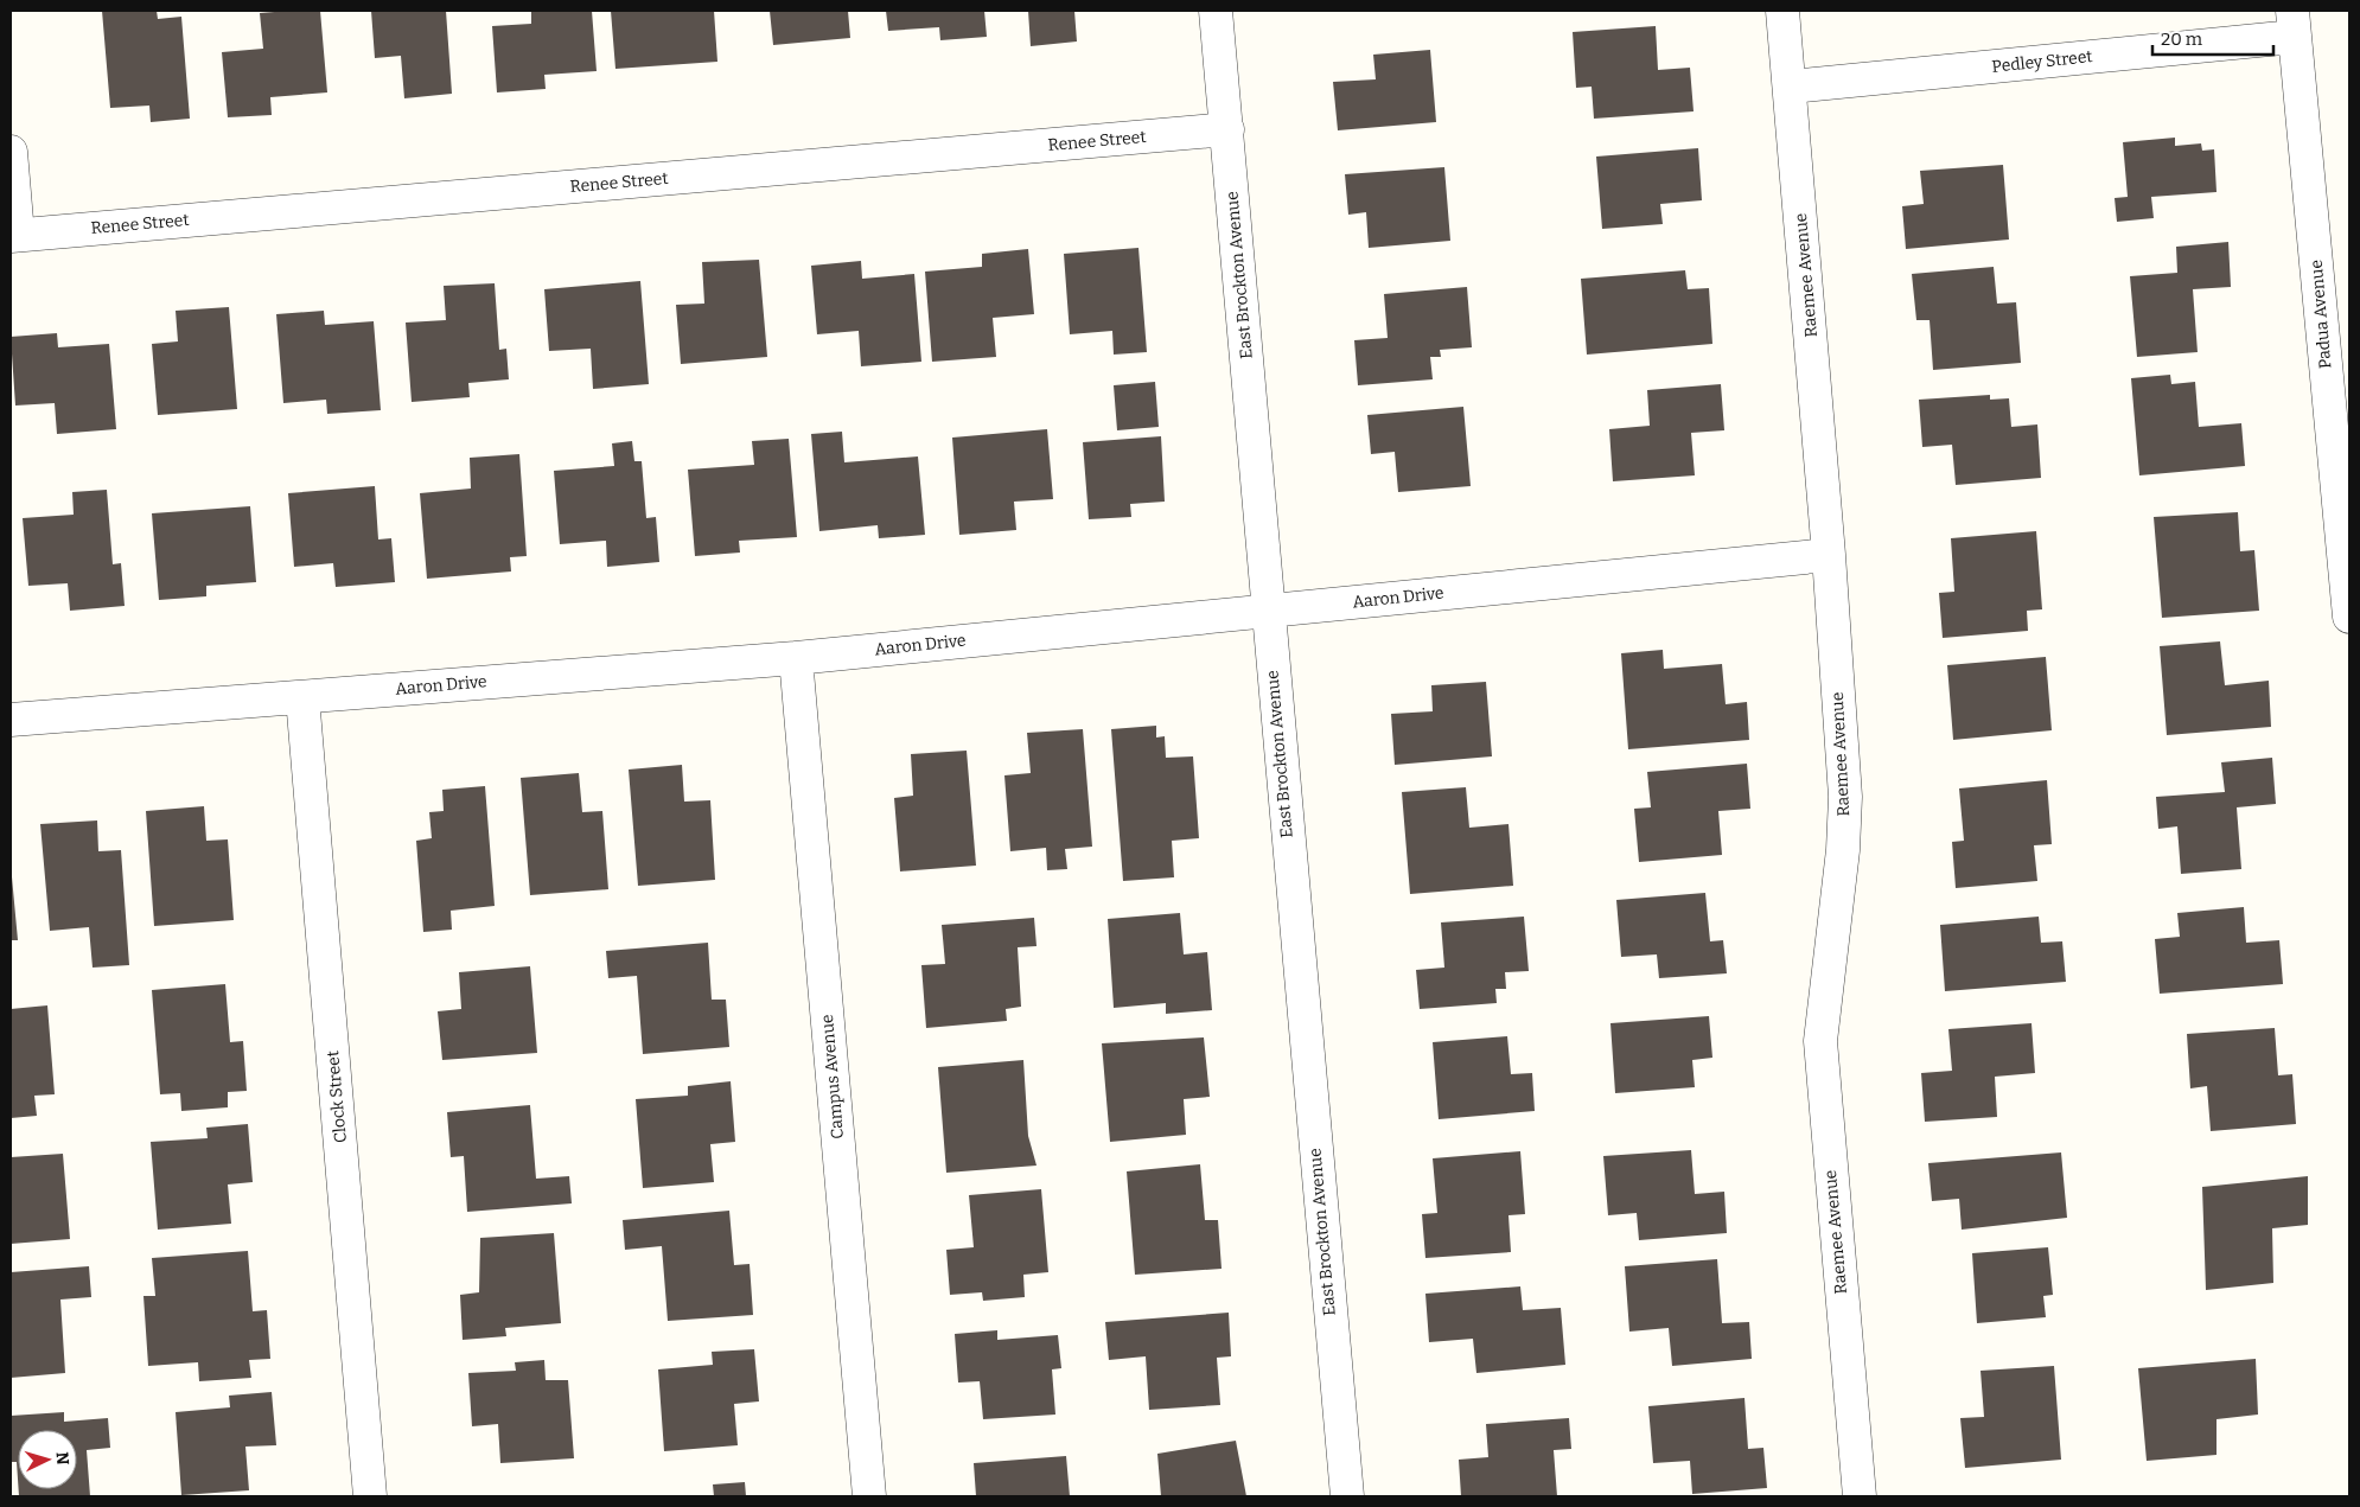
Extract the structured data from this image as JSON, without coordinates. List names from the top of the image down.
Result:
{
  "streets": {
    "street": [
      "Pedley Street",
      "Renee Street",
      "East Brockton Avenue",
      "Raemee Avenue",
      "Padua Avenue",
      "Aaron Drive",
      "Campus Avenue",
      "Clock Street"
    ]
  },
  "crossings": [
    ["Pedley Street", "Raemee Avenue"],
    ["Pedley Street", "Padua Avenue"],
    ["Renee Street", "East Brockton Avenue"],
    ["East Brockton Avenue", "Aaron Drive"],
    ["Raemee Avenue", "Aaron Drive"],
    ["Aaron Drive", "Campus Avenue"],
    ["Aaron Drive", "Clock Street"]
  ],
  "scale_bar": "20 m",
  "north": "right"
}
